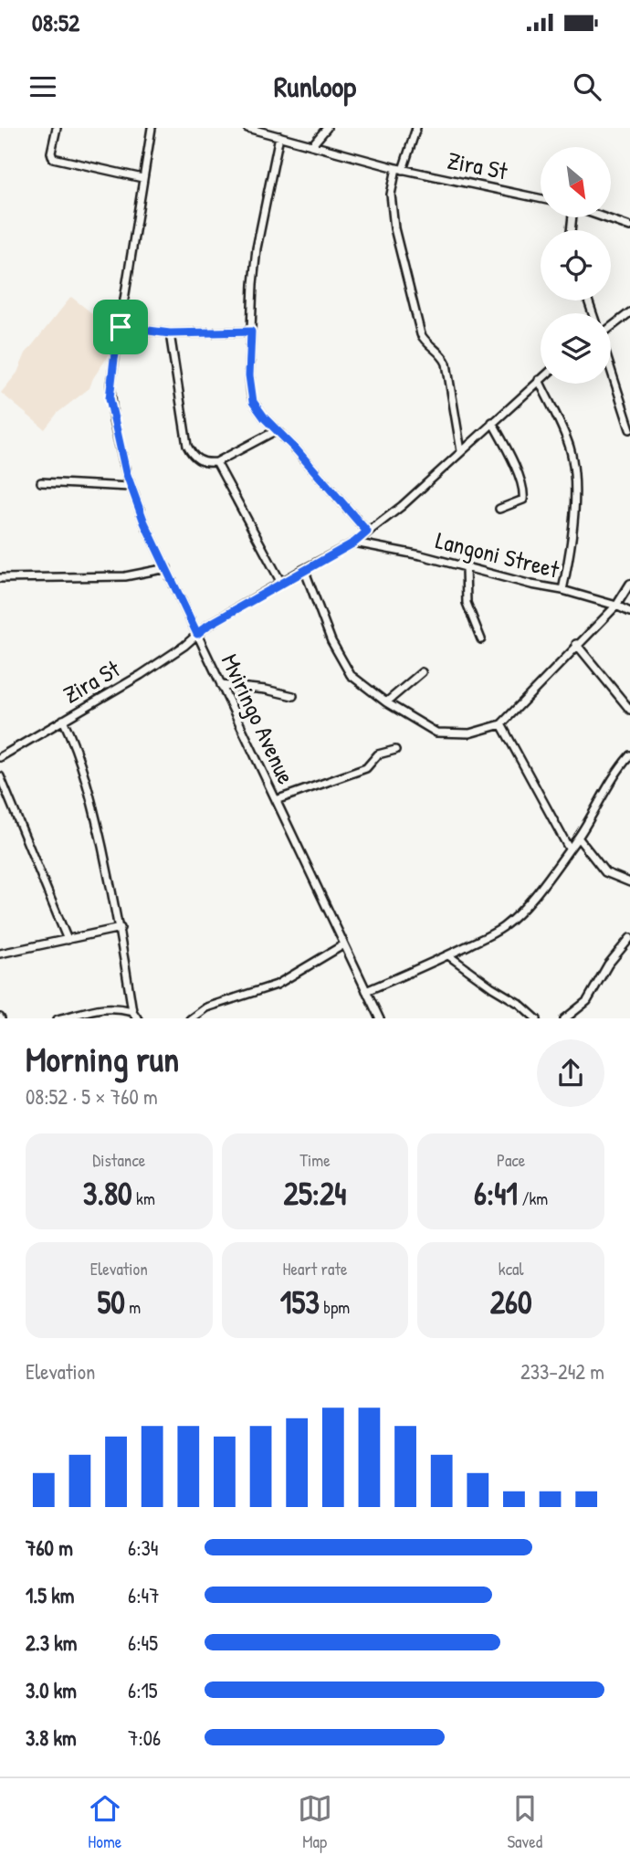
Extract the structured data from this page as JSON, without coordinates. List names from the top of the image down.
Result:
{
  "streets": {
    "street": ["Zira St", "Langoni Street", "Mviringo Avenue"]
  },
  "crossings": [
    ["Zira St", "Langoni Street"],
    ["Zira St", "Mviringo Avenue"]
  ],
  "north": "bottom right",
  "page": {
    "status": "08:52",
    "header": "Runloop",
    "heading": ["Morning run", "08:52 · 5 × 760 m"],
    "stats": [
      ["Distance", "3.80 km"],
      ["Time", "25:24"],
      ["Pace", "6:41 /km"],
      ["Elevation", "50 m"],
      ["Heart rate", "153 bpm"],
      ["kcal", "260"]
    ],
    "chart": ["Elevation", "233–242 m"],
    "list": [
      {
        "name": "760 m",
        "note": "6:34"
      },
      {
        "name": "1.5 km",
        "note": "6:47"
      },
      {
        "name": "2.3 km",
        "note": "6:45"
      },
      {
        "name": "3.0 km",
        "note": "6:15"
      },
      {
        "name": "3.8 km",
        "note": "7:06"
      }
    ],
    "tabs": ["Home", "Map", "Saved"]
  }
}
